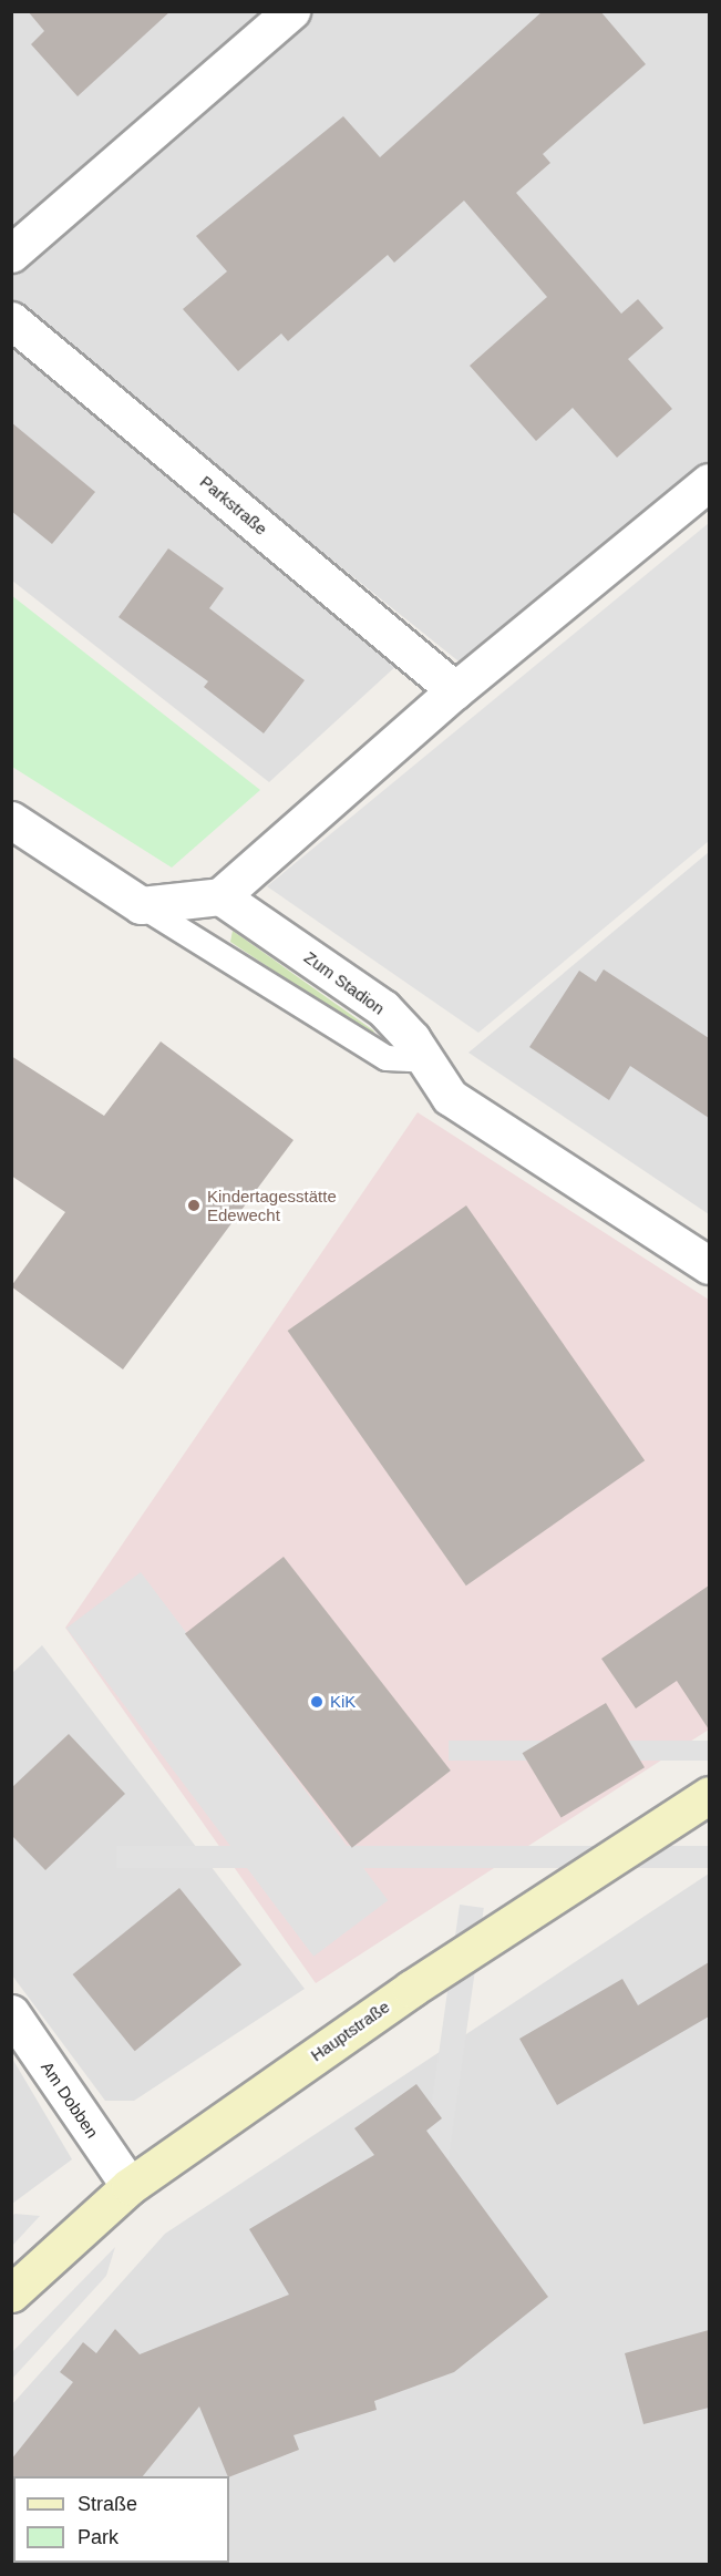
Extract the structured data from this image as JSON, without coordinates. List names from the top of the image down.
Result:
{
  "streets": {
    "main road": ["Hauptstraße"],
    "street": ["Parkstraße", "Zum Stadion", "Am Dobben"]
  },
  "crossings": [
    ["Hauptstraße", "Am Dobben"]
  ],
  "places": ["Kindertagesstätte Edewecht", "KiK"],
  "legend": ["Straße", "Park"]
}
